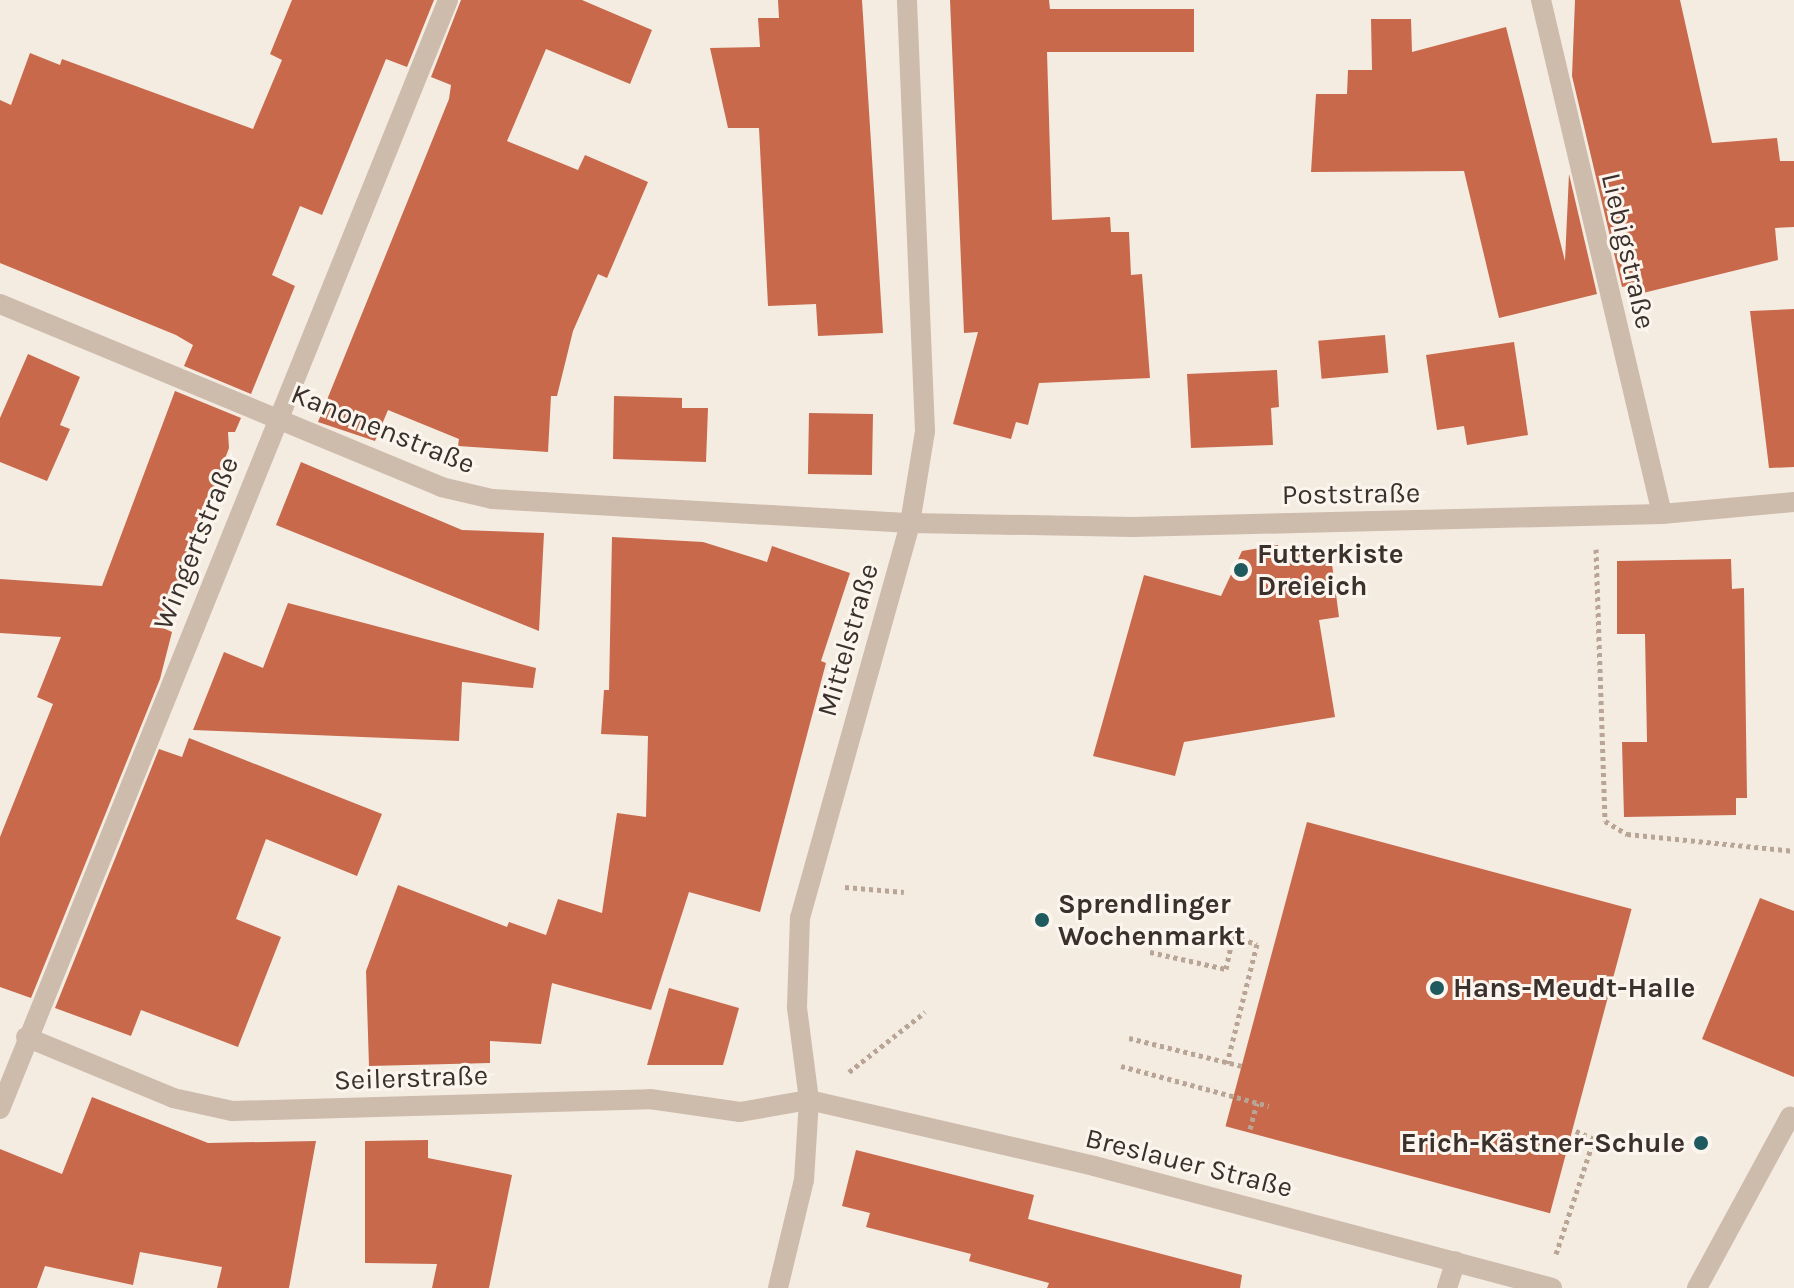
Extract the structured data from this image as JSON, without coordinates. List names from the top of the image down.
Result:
{
  "streets": {
    "street": [
      "Liebigstraße",
      "Kanonenstraße",
      "Poststraße",
      "Wingertstraße",
      "Mittelstraße",
      "Seilerstraße",
      "Breslauer Straße"
    ]
  },
  "crossings": [
    ["Liebigstraße", "Poststraße"],
    ["Kanonenstraße", "Poststraße"],
    ["Kanonenstraße", "Wingertstraße"],
    ["Kanonenstraße", "Mittelstraße"],
    ["Poststraße", "Mittelstraße"],
    ["Wingertstraße", "Seilerstraße"],
    ["Mittelstraße", "Seilerstraße"],
    ["Mittelstraße", "Breslauer Straße"],
    ["Seilerstraße", "Breslauer Straße"]
  ],
  "places": [
    "Futterkiste Dreieich",
    "Sprendlinger Wochenmarkt",
    "Hans-Meudt-Halle",
    "Erich-Kästner-Schule"
  ]
}
